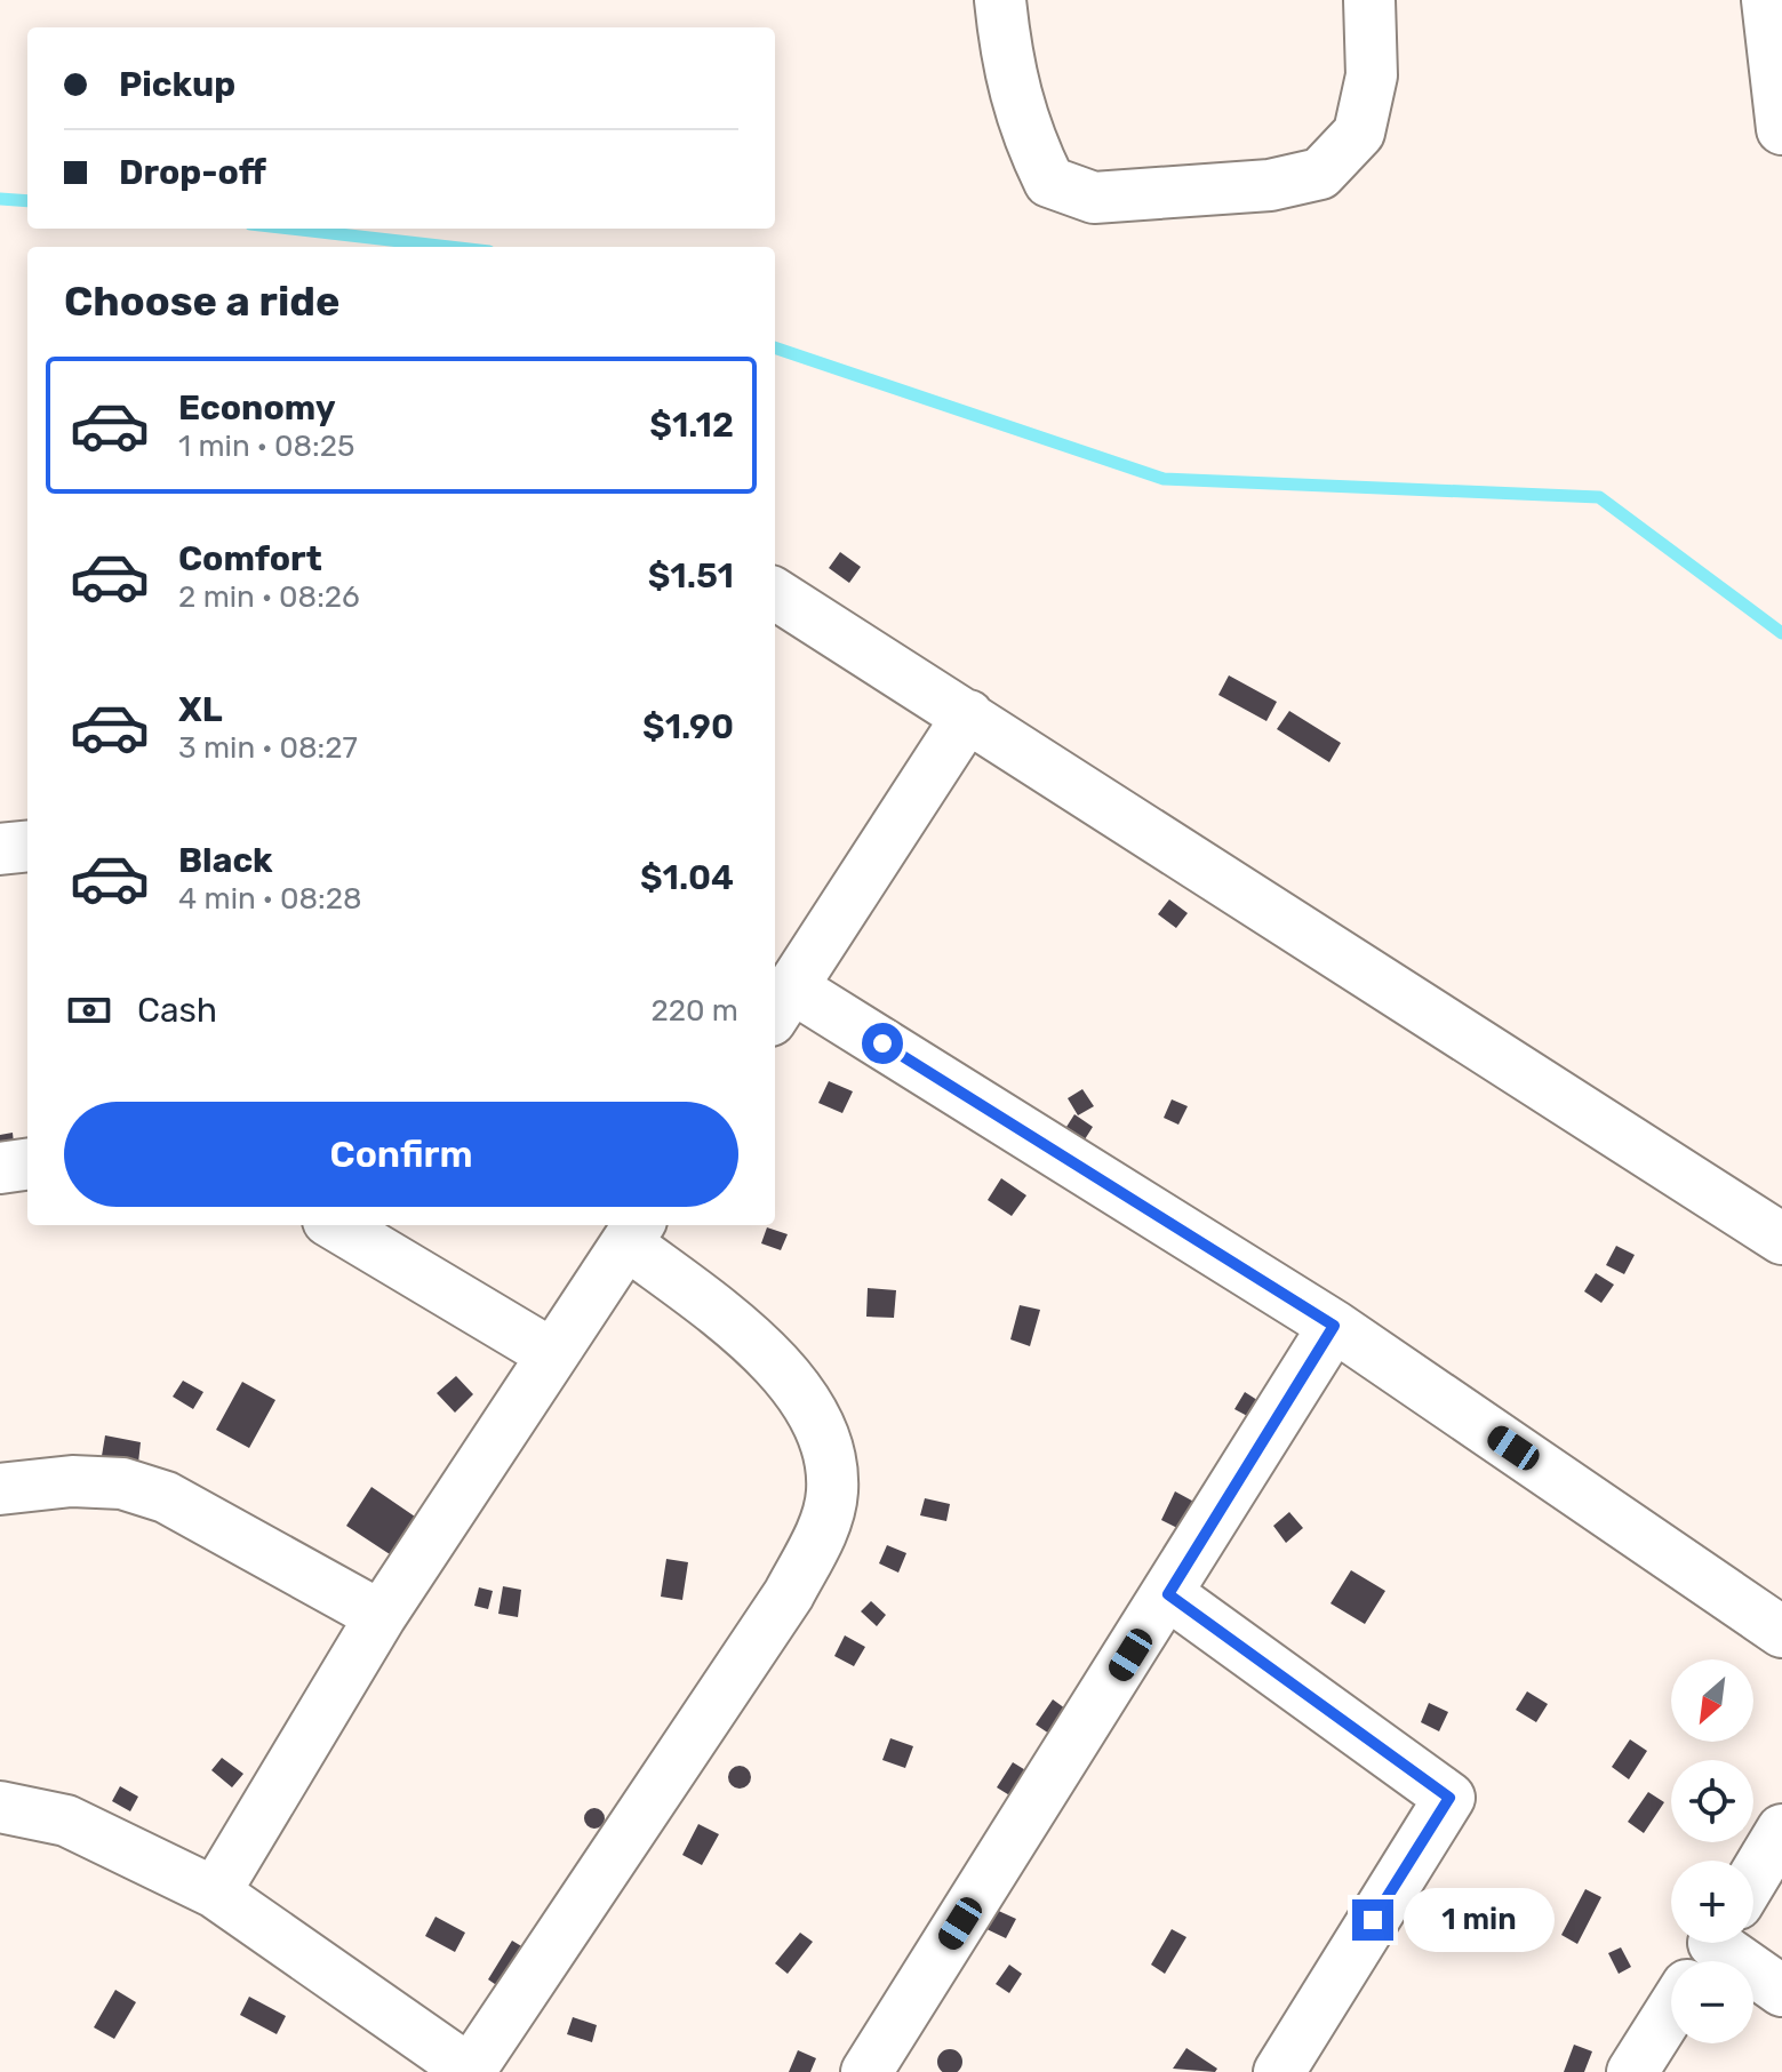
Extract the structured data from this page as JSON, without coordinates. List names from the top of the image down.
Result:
{
  "north": "bottom left",
  "page": {
    "banner": ["Pickup", "Drop-off"],
    "heading": "Choose a ride",
    "list": [
      {
        "name": "Economy",
        "note": "1 min · 08:25",
        "value": "$1.12"
      },
      {
        "name": "Comfort",
        "note": "2 min · 08:26",
        "value": "$1.51"
      },
      {
        "name": "XL",
        "note": "3 min · 08:27",
        "value": "$1.90"
      },
      {
        "name": "Black",
        "note": "4 min · 08:28",
        "value": "$1.04"
      }
    ],
    "pay": ["Cash", "220 m"],
    "buttons": "Confirm",
    "map_buttons": ["+", "−"],
    "bubble": "1 min"
  }
}
